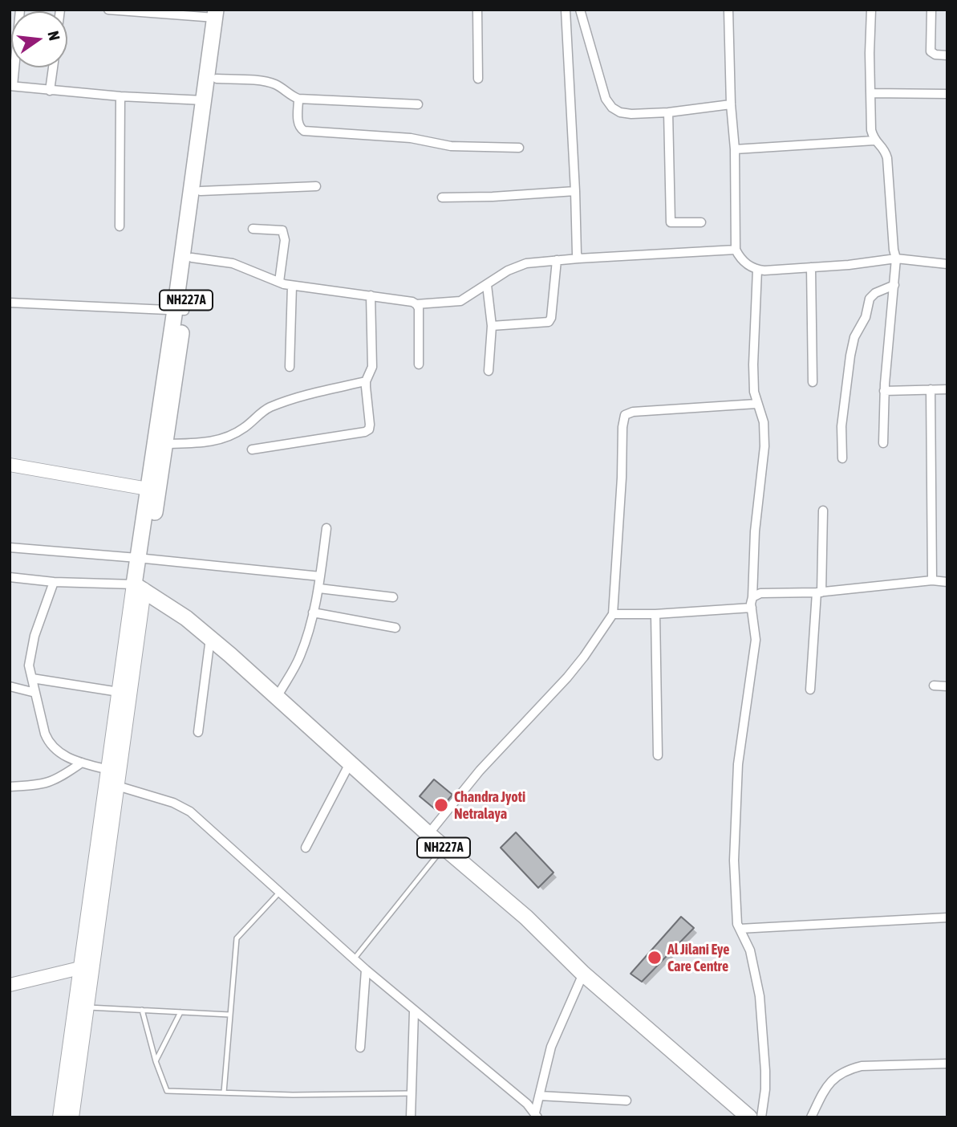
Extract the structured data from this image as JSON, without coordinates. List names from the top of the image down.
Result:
{
  "streets": {
    "highway": ["NH227A"]
  },
  "places": ["Chandra Jyoti Netralaya", "Al Jilani Eye Care Centre"],
  "north": "right"
}
